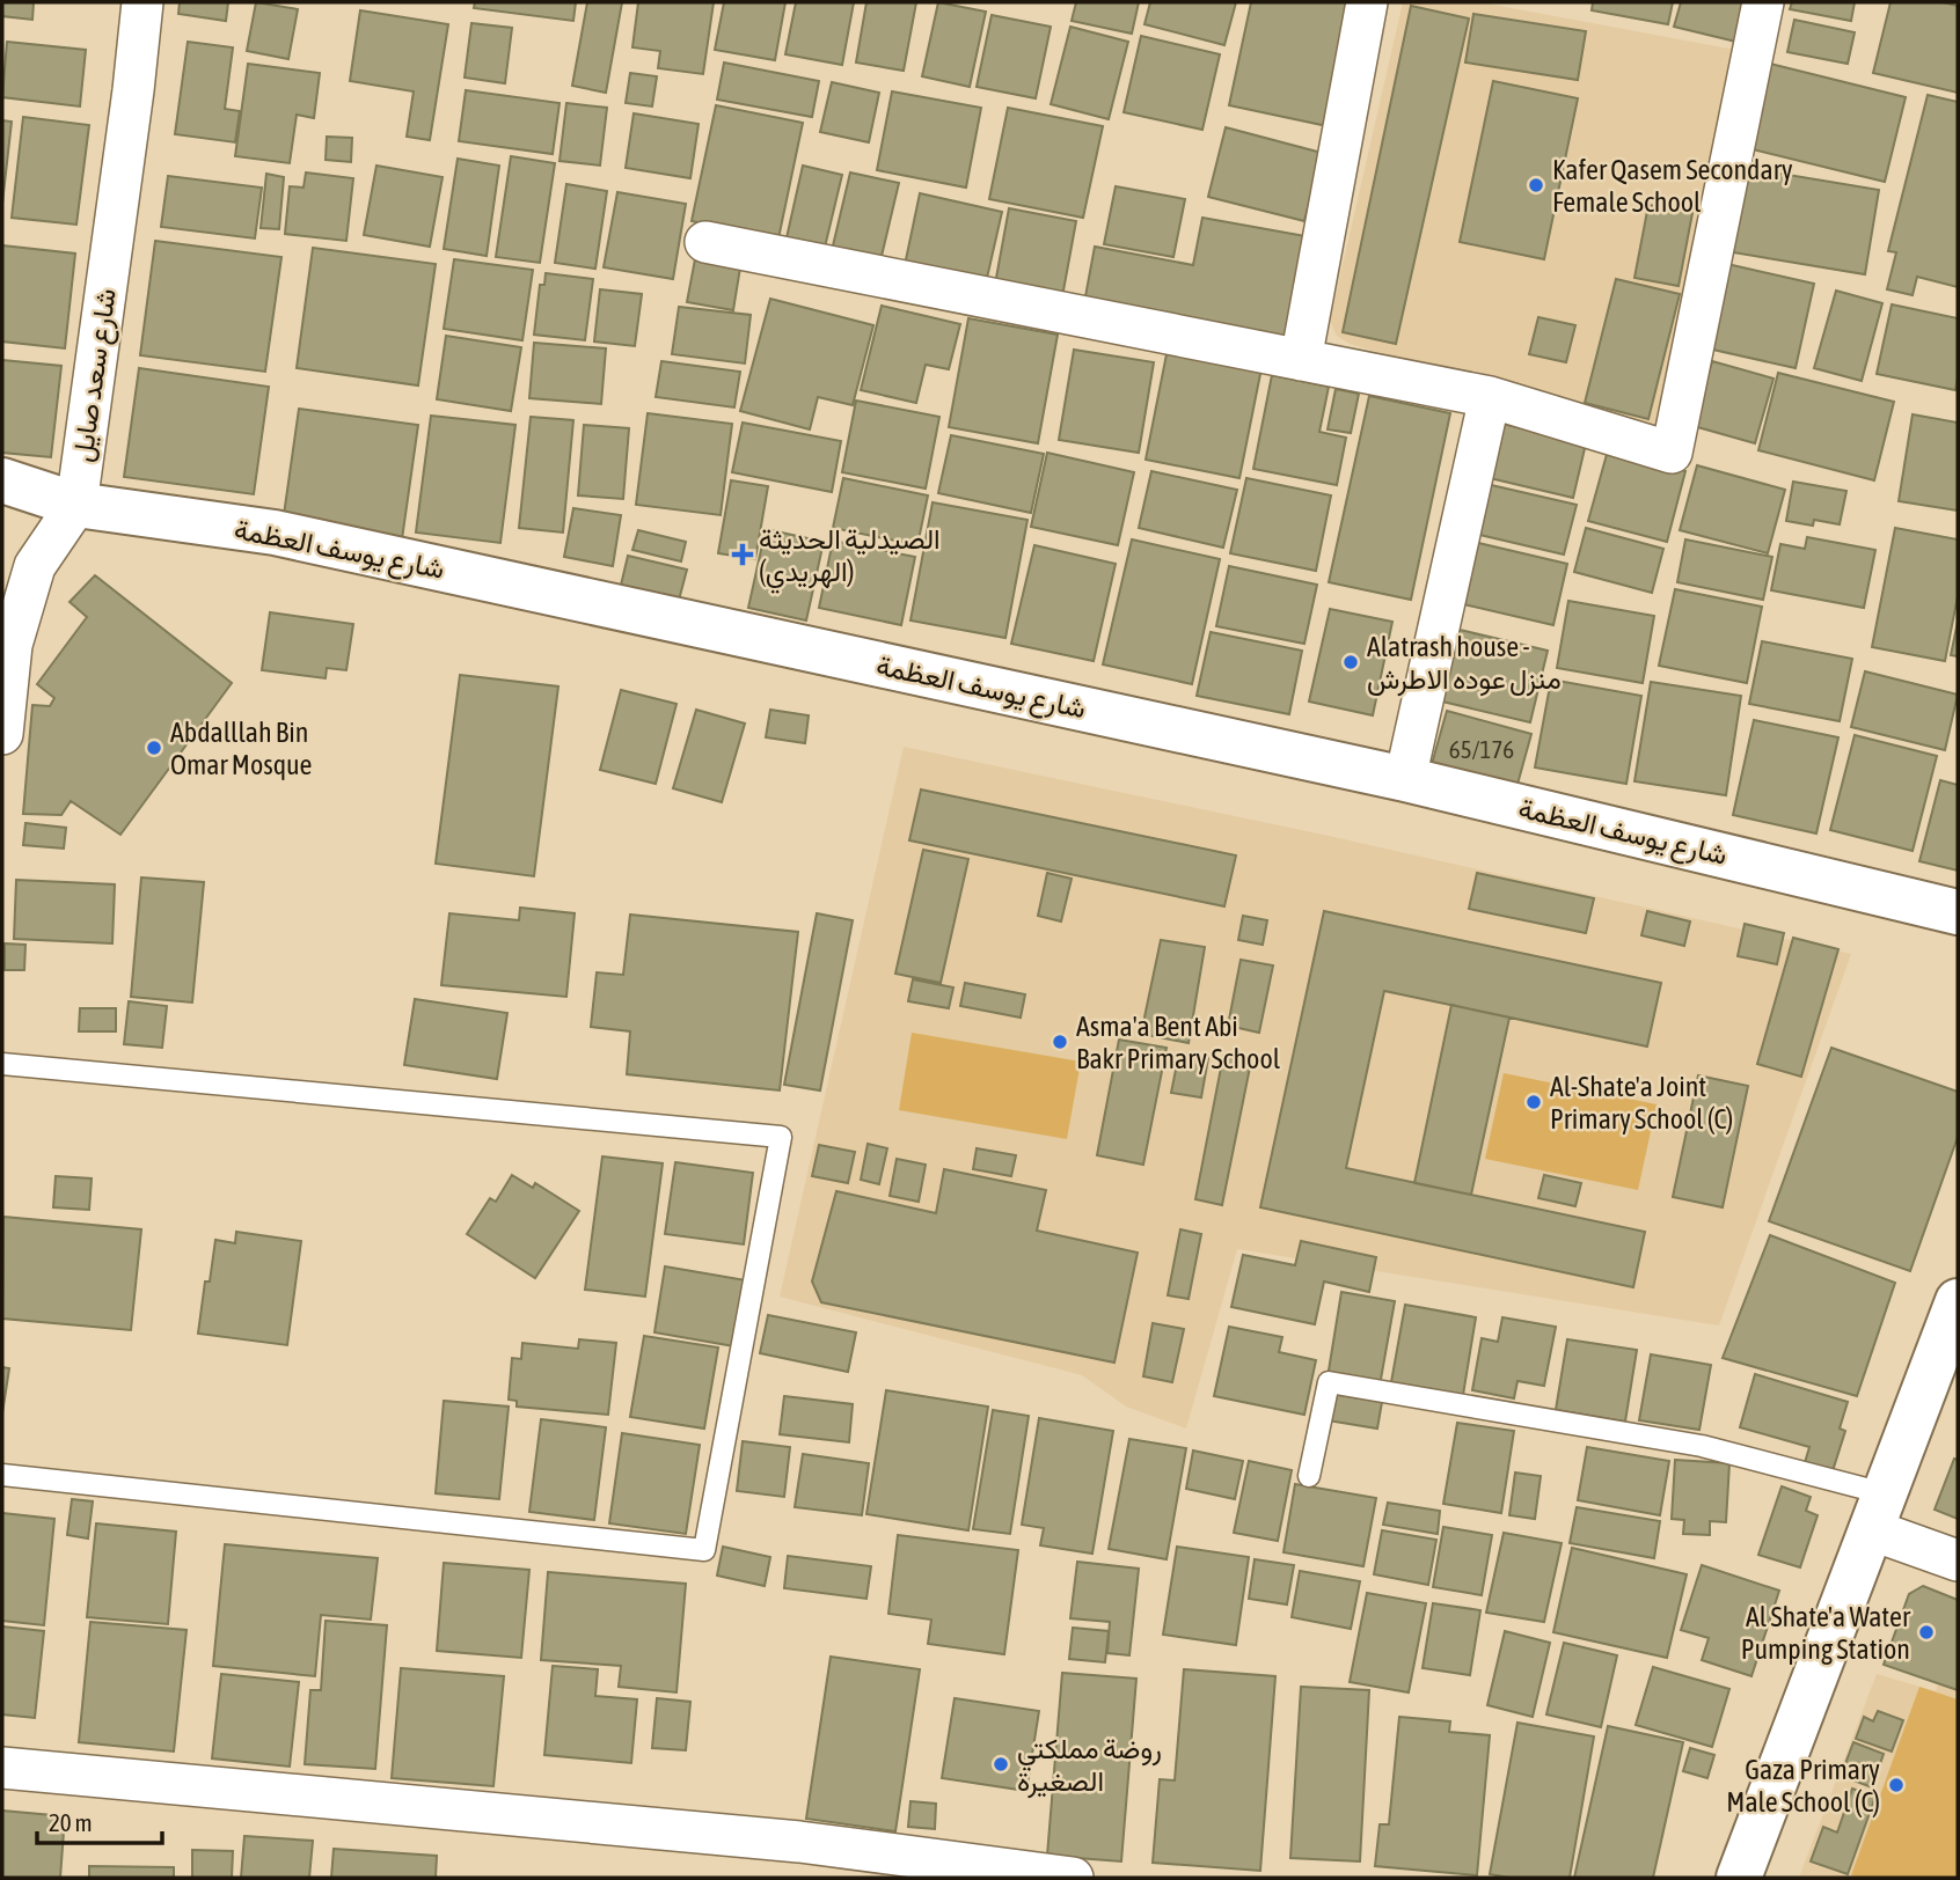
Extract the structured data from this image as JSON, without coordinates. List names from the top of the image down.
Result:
{
  "streets": {
    "street": ["شارع سعد صايل", "شارع يوسف العظمة"]
  },
  "crossings": [
    ["شارع سعد صايل", "شارع يوسف العظمة"]
  ],
  "places": {
    "other": [
      "Kafer Qasem Secondary Female School",
      "Alatrash house - منزل عوده الاطرش",
      "Abdalllah Bin Omar Mosque",
      "Asma'a Bent Abi Bakr Primary School",
      "Al-Shate'a Joint Primary School (C)",
      "Al Shate'a Water Pumping Station",
      "روضة مملكتي الصغيرة",
      "Gaza Primary Male School (C)"
    ],
    "health": ["الصيدلية الحديثة (الهريدي)"]
  },
  "house_numbers": ["65/176"],
  "scale_bar": "20 m"
}
